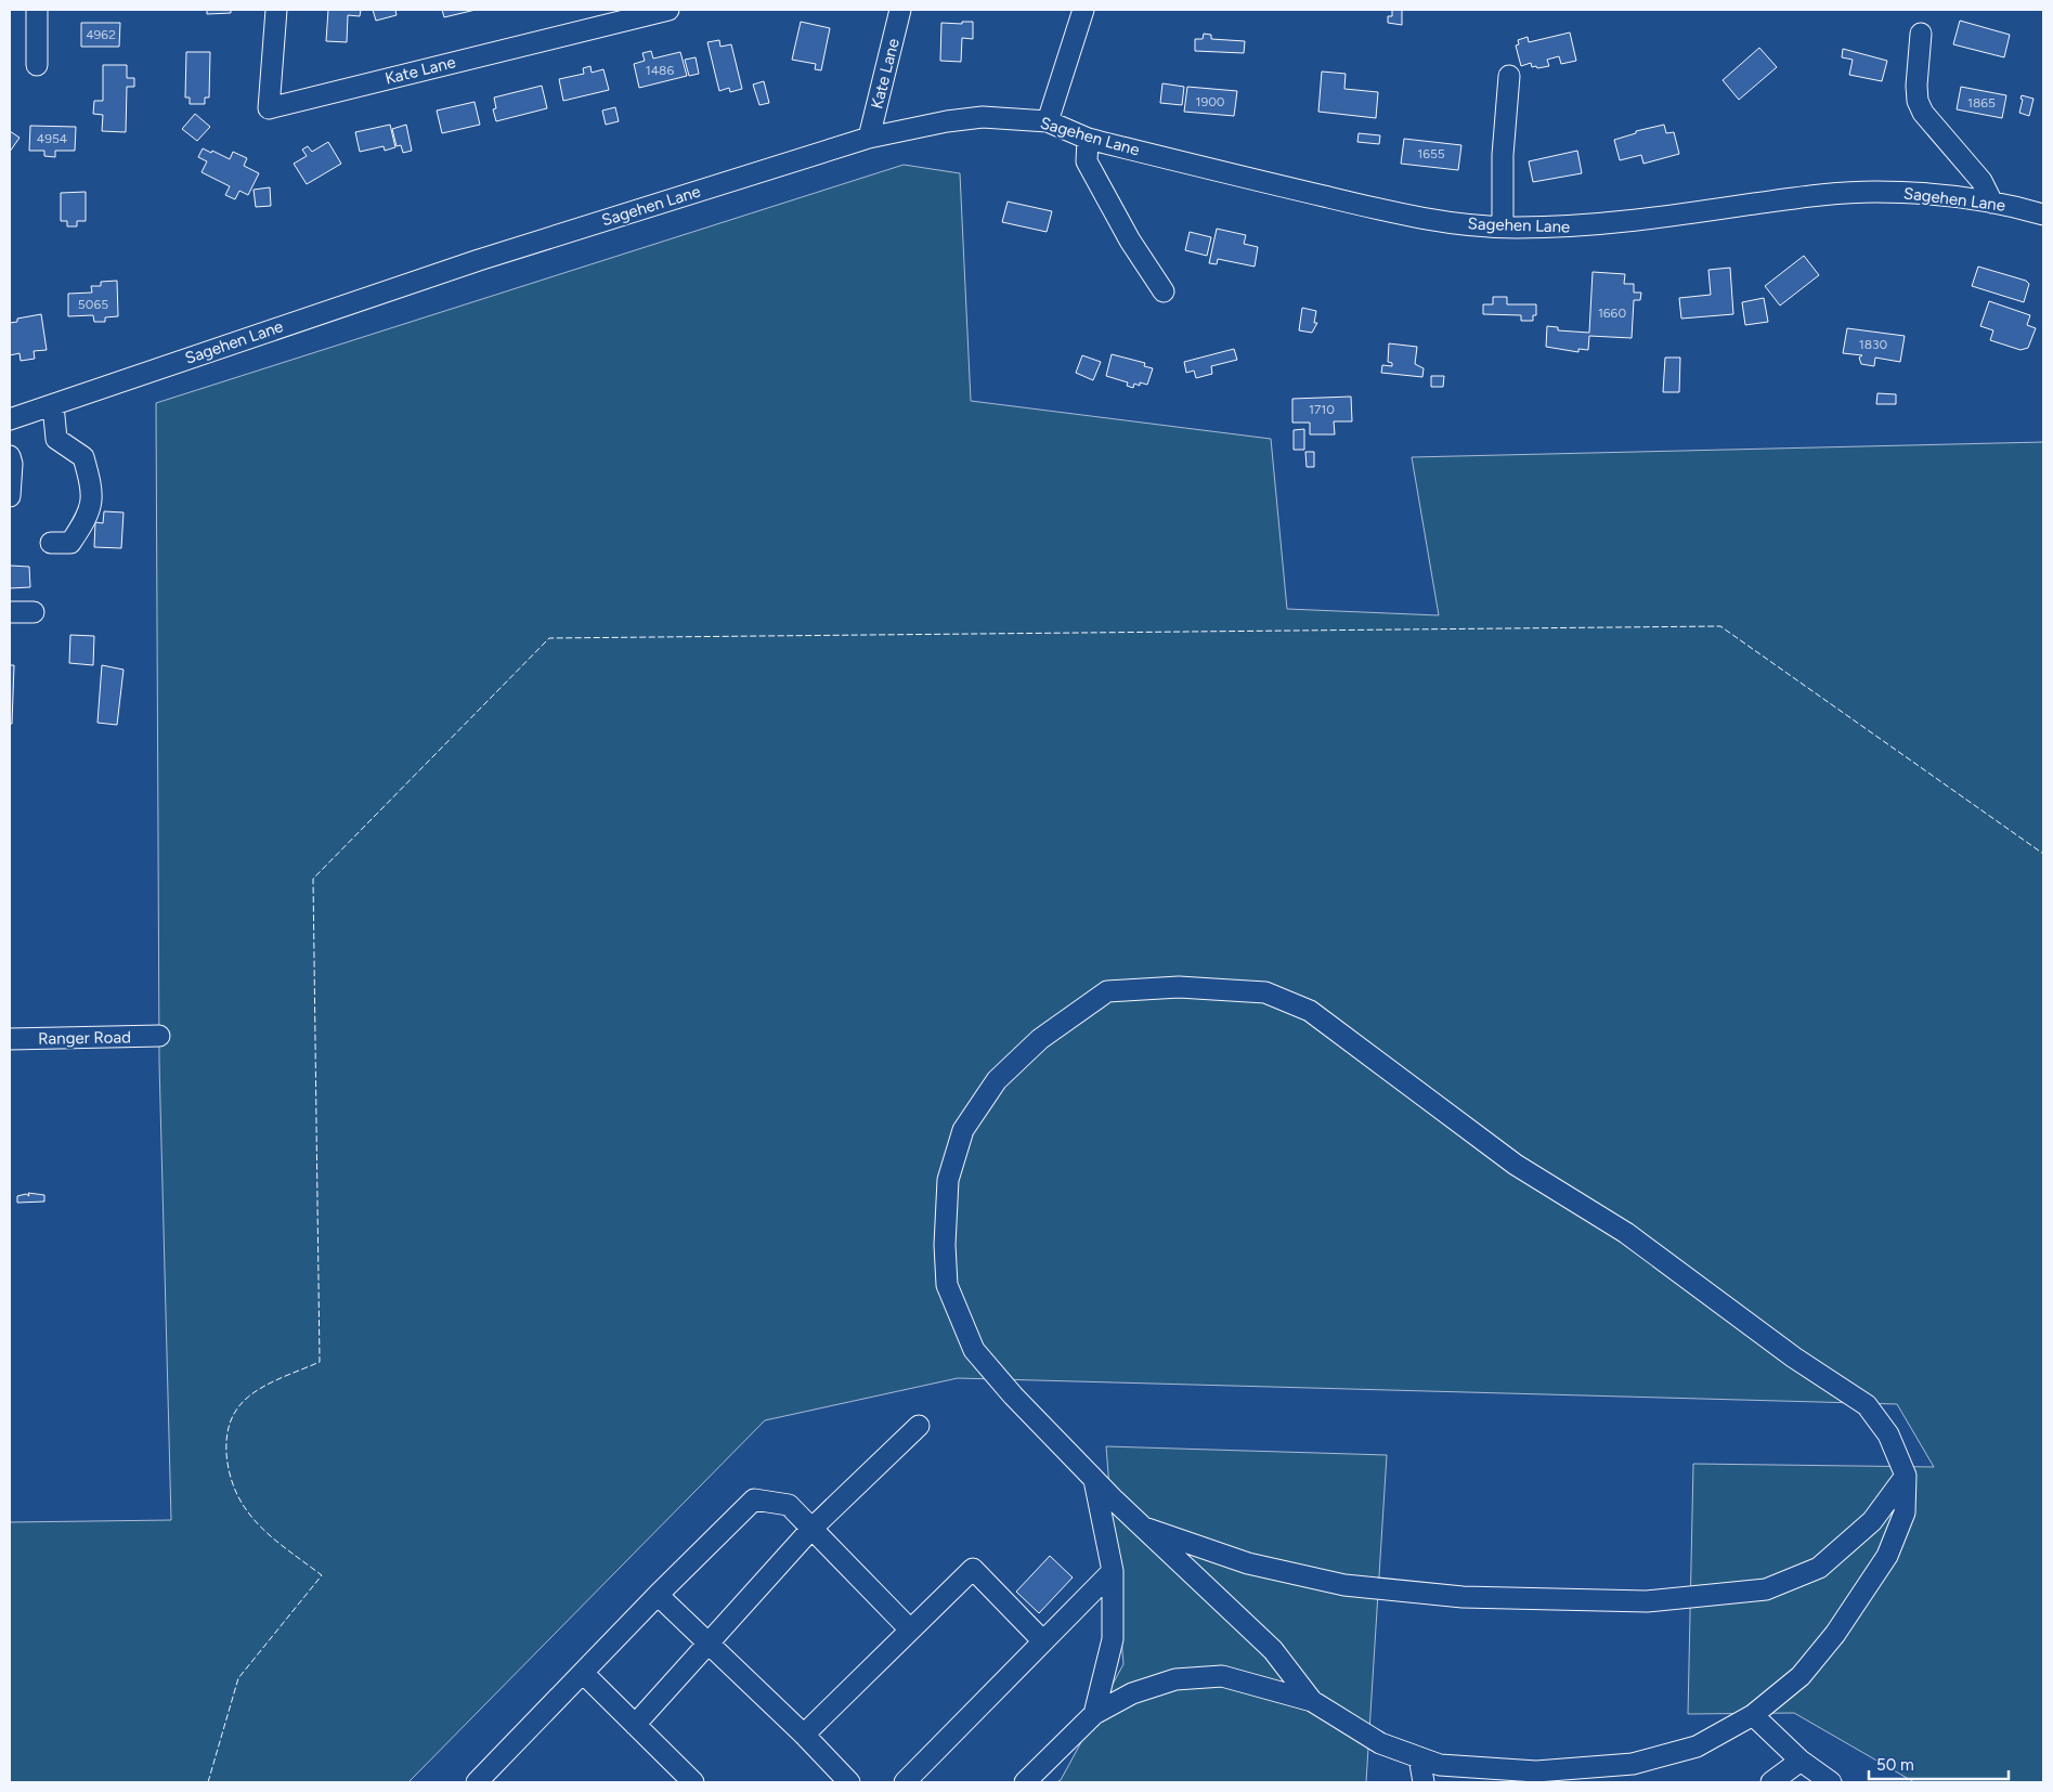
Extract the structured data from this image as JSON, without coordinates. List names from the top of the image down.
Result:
{
  "streets": {
    "street": ["Kate Lane", "Sagehen Lane", "Ranger Road"]
  },
  "crossings": [
    ["Kate Lane", "Sagehen Lane"]
  ],
  "house_numbers": [
    "4962",
    "1486",
    "1900",
    "1865",
    "4954",
    "1655",
    "5065",
    "1660",
    "1830",
    "1710"
  ],
  "scale_bar": "50 m"
}
